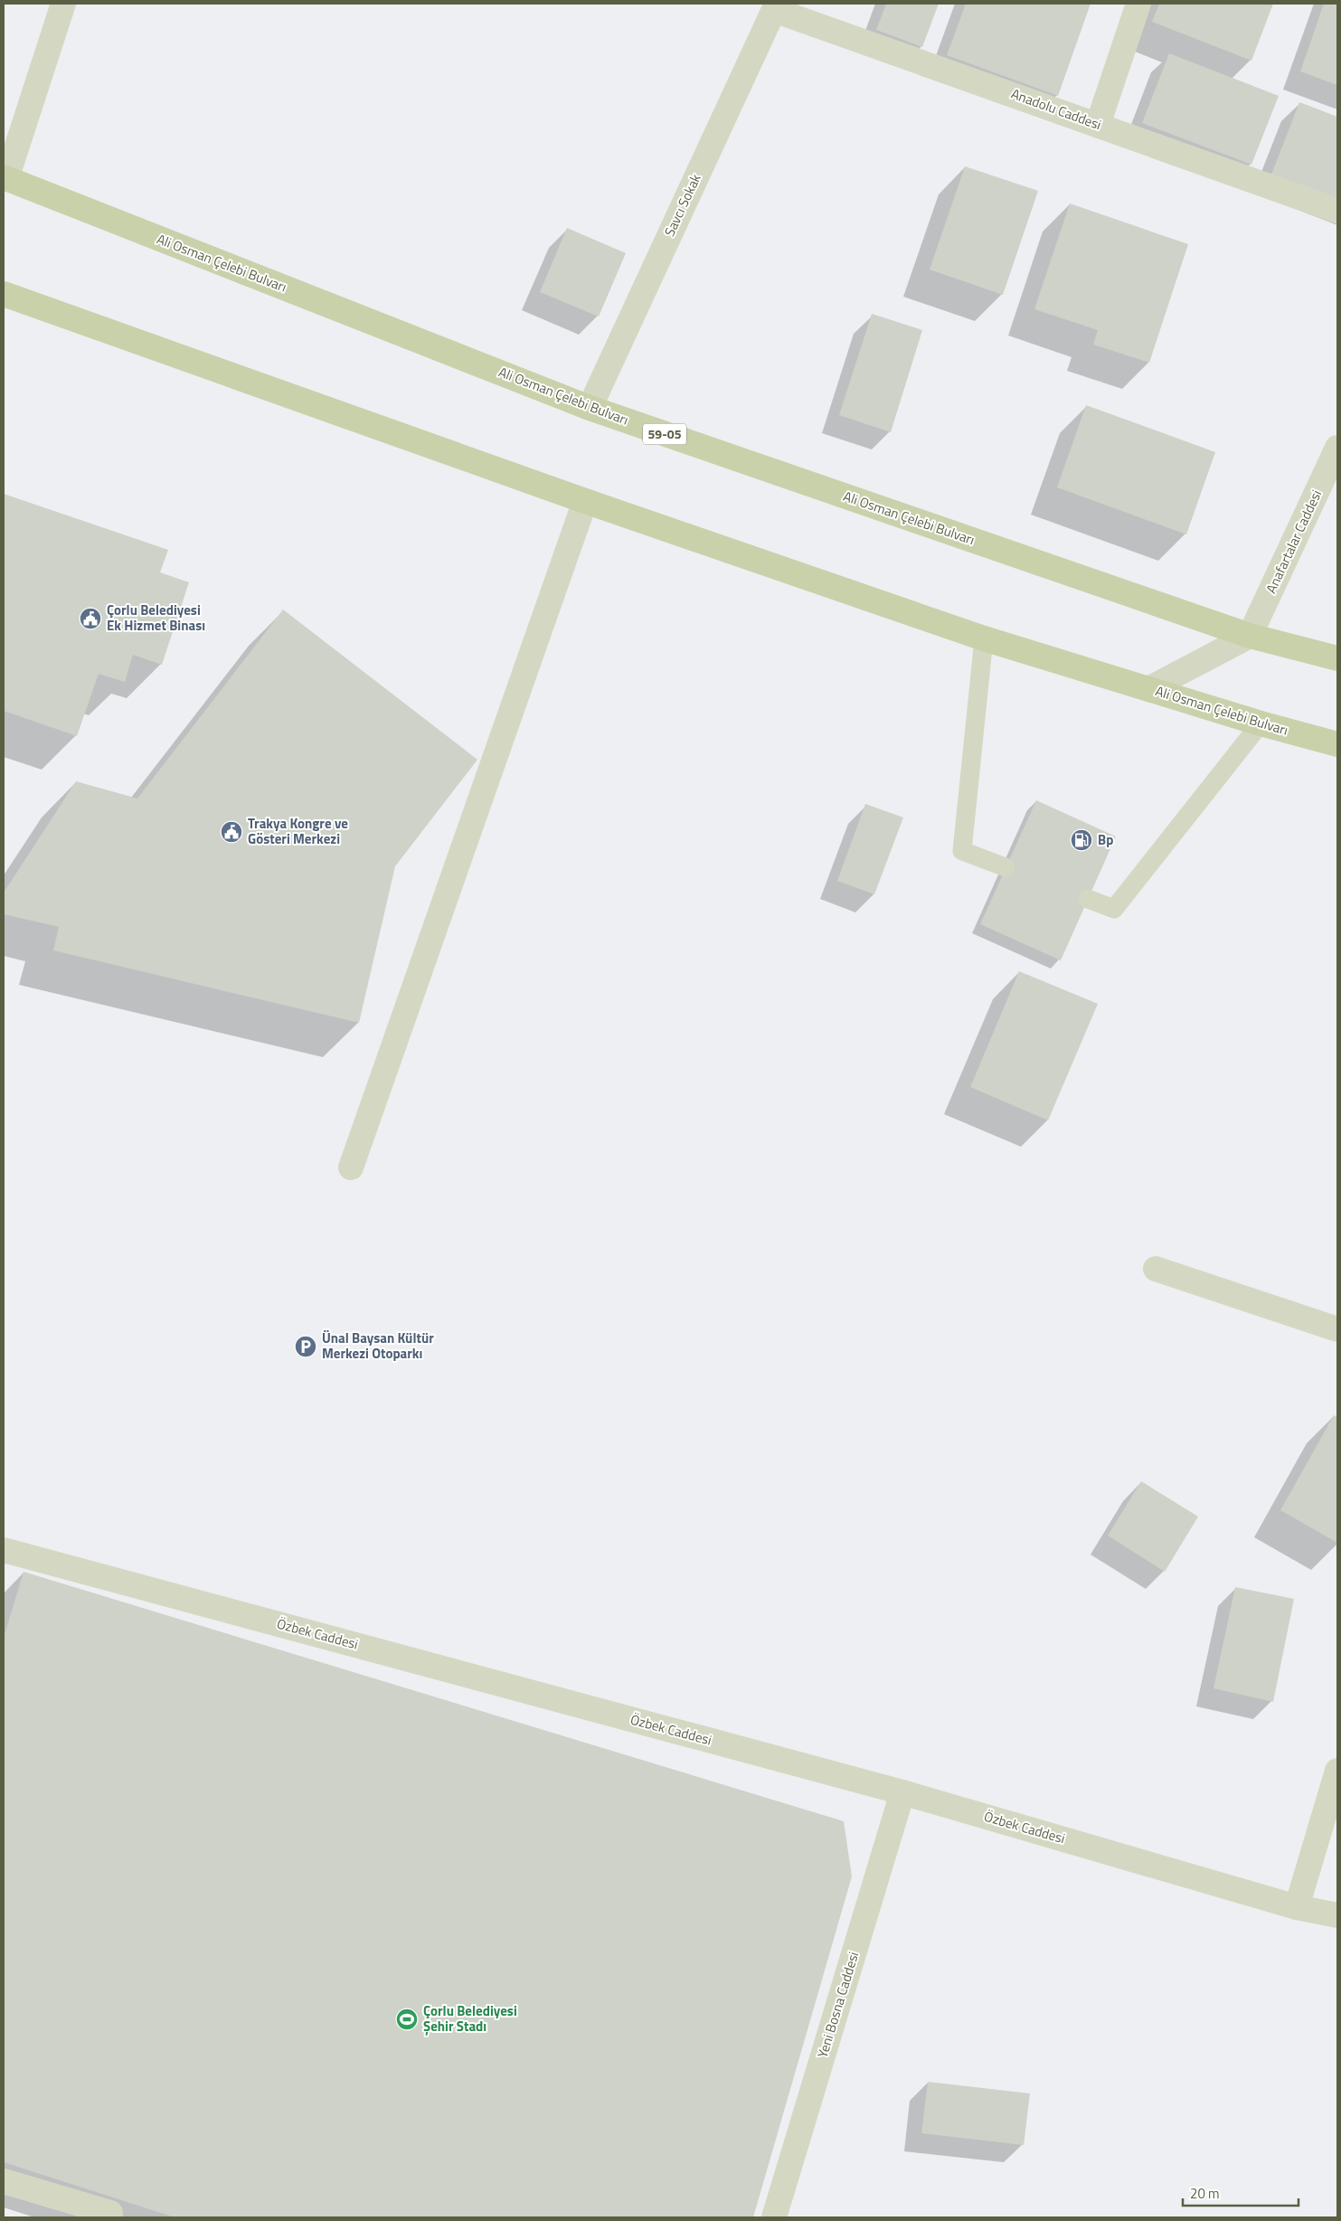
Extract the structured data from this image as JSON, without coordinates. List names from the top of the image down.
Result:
{
  "streets": {
    "main road": ["Ali Osman Çelebi Bulvarı", "59-05"],
    "street": [
      "Anadolu Caddesi",
      "Savcı Sokak",
      "Anafartalar Caddesi",
      "Özbek Caddesi",
      "Yeni Bosna Caddesi"
    ]
  },
  "crossings": [
    ["Anadolu Caddesi", "Savcı Sokak"],
    ["Savcı Sokak", "Ali Osman Çelebi Bulvarı"],
    ["Ali Osman Çelebi Bulvarı", "Anafartalar Caddesi"],
    ["Özbek Caddesi", "Yeni Bosna Caddesi"]
  ],
  "places": {
    "public building": ["Çorlu Belediyesi Ek Hizmet Binası", "Trakya Kongre ve Gösteri Merkezi"],
    "fuel station": ["Bp"],
    "parking": ["Ünal Baysan Kültür Merkezi Otoparkı"],
    "sports": ["Çorlu Belediyesi Şehir Stadı"]
  },
  "scale_bar": "20 m"
}
